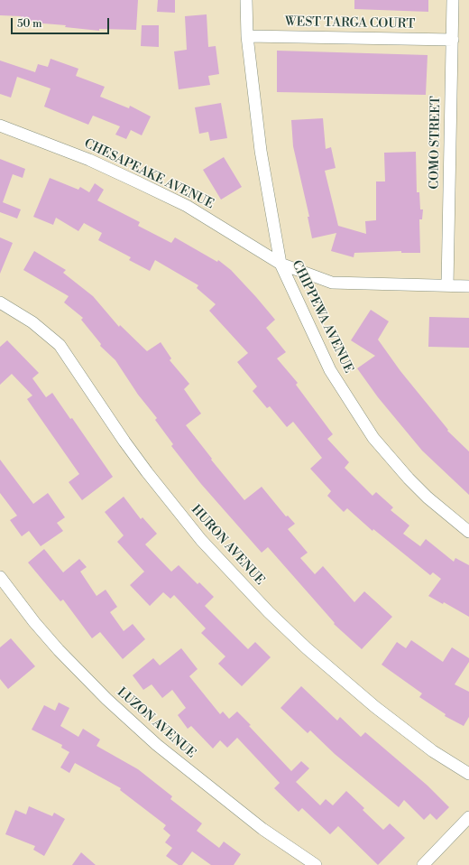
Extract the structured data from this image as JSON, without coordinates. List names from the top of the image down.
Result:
{
  "streets": {
    "street": [
      "WEST TARGA COURT",
      "COMO STREET",
      "CHESAPEAKE AVENUE",
      "CHIPPEWA AVENUE",
      "HURON AVENUE",
      "LUZON AVENUE"
    ]
  },
  "crossings": [
    ["WEST TARGA COURT", "COMO STREET"],
    ["WEST TARGA COURT", "CHIPPEWA AVENUE"],
    ["COMO STREET", "CHESAPEAKE AVENUE"],
    ["CHESAPEAKE AVENUE", "CHIPPEWA AVENUE"]
  ],
  "scale_bar": "50 m"
}
